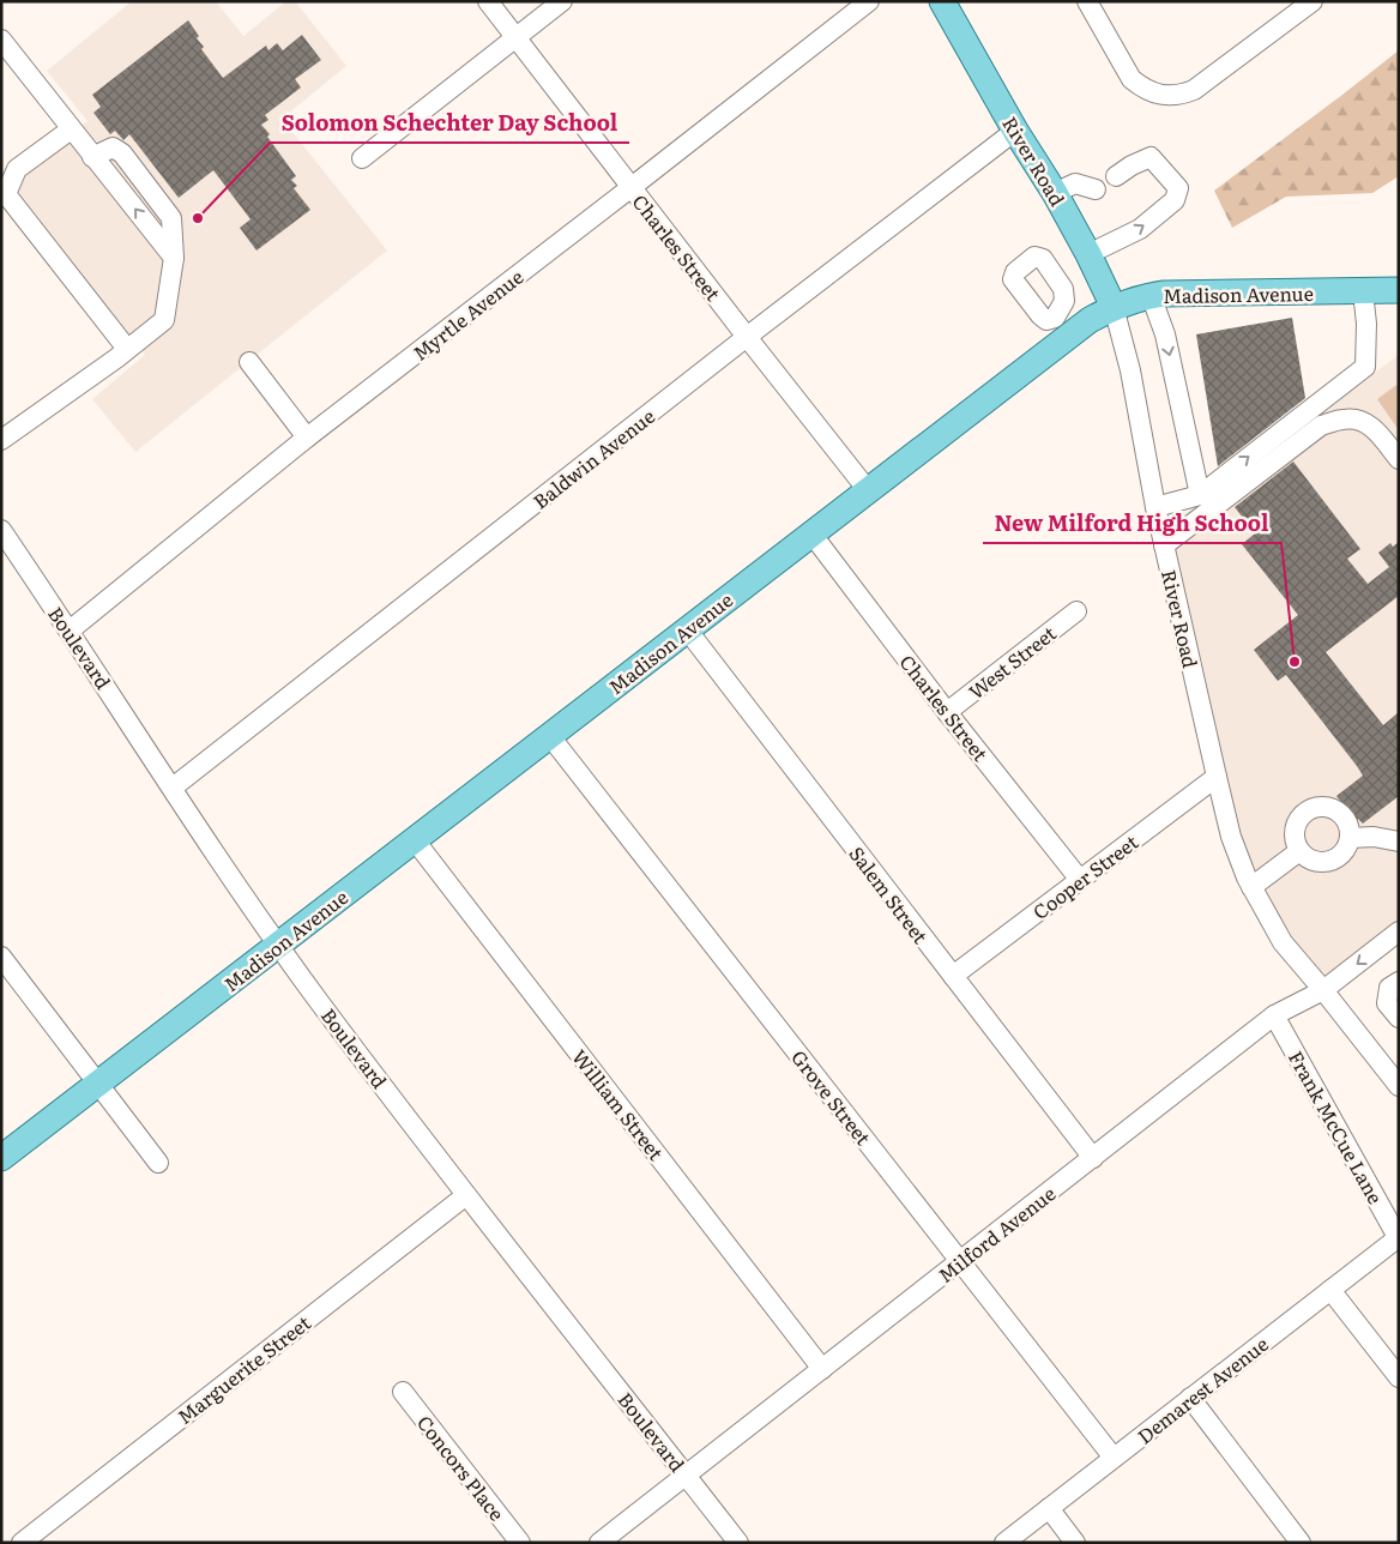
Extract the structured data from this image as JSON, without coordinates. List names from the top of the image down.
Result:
{
  "streets": {
    "main road": ["River Road", "Madison Avenue"],
    "street": [
      "Charles Street",
      "Myrtle Avenue",
      "Baldwin Avenue",
      "Boulevard",
      "West Street",
      "Cooper Street",
      "Salem Street",
      "Grove Street",
      "William Street",
      "Frank McCue Lane",
      "Milford Avenue",
      "Marguerite Street",
      "Demarest Avenue",
      "Concors Place"
    ]
  },
  "crossings": [
    ["River Road", "Madison Avenue"],
    ["River Road", "Baldwin Avenue"],
    ["River Road", "Cooper Street"],
    ["River Road", "Milford Avenue"],
    ["Charles Street", "Madison Avenue"],
    ["Charles Street", "Myrtle Avenue"],
    ["Charles Street", "Baldwin Avenue"],
    ["Charles Street", "West Street"],
    ["Charles Street", "Cooper Street"],
    ["Madison Avenue", "Boulevard"],
    ["Madison Avenue", "Salem Street"],
    ["Madison Avenue", "Grove Street"],
    ["Madison Avenue", "William Street"],
    ["Myrtle Avenue", "Boulevard"],
    ["Baldwin Avenue", "Boulevard"],
    ["Boulevard", "Milford Avenue"],
    ["Boulevard", "Marguerite Street"],
    ["Cooper Street", "Salem Street"],
    ["Salem Street", "Milford Avenue"],
    ["Grove Street", "Milford Avenue"],
    ["Grove Street", "Demarest Avenue"],
    ["William Street", "Milford Avenue"],
    ["Frank McCue Lane", "Milford Avenue"],
    ["Frank McCue Lane", "Demarest Avenue"]
  ],
  "places": ["Solomon Schechter Day School", "New Milford High School"]
}
